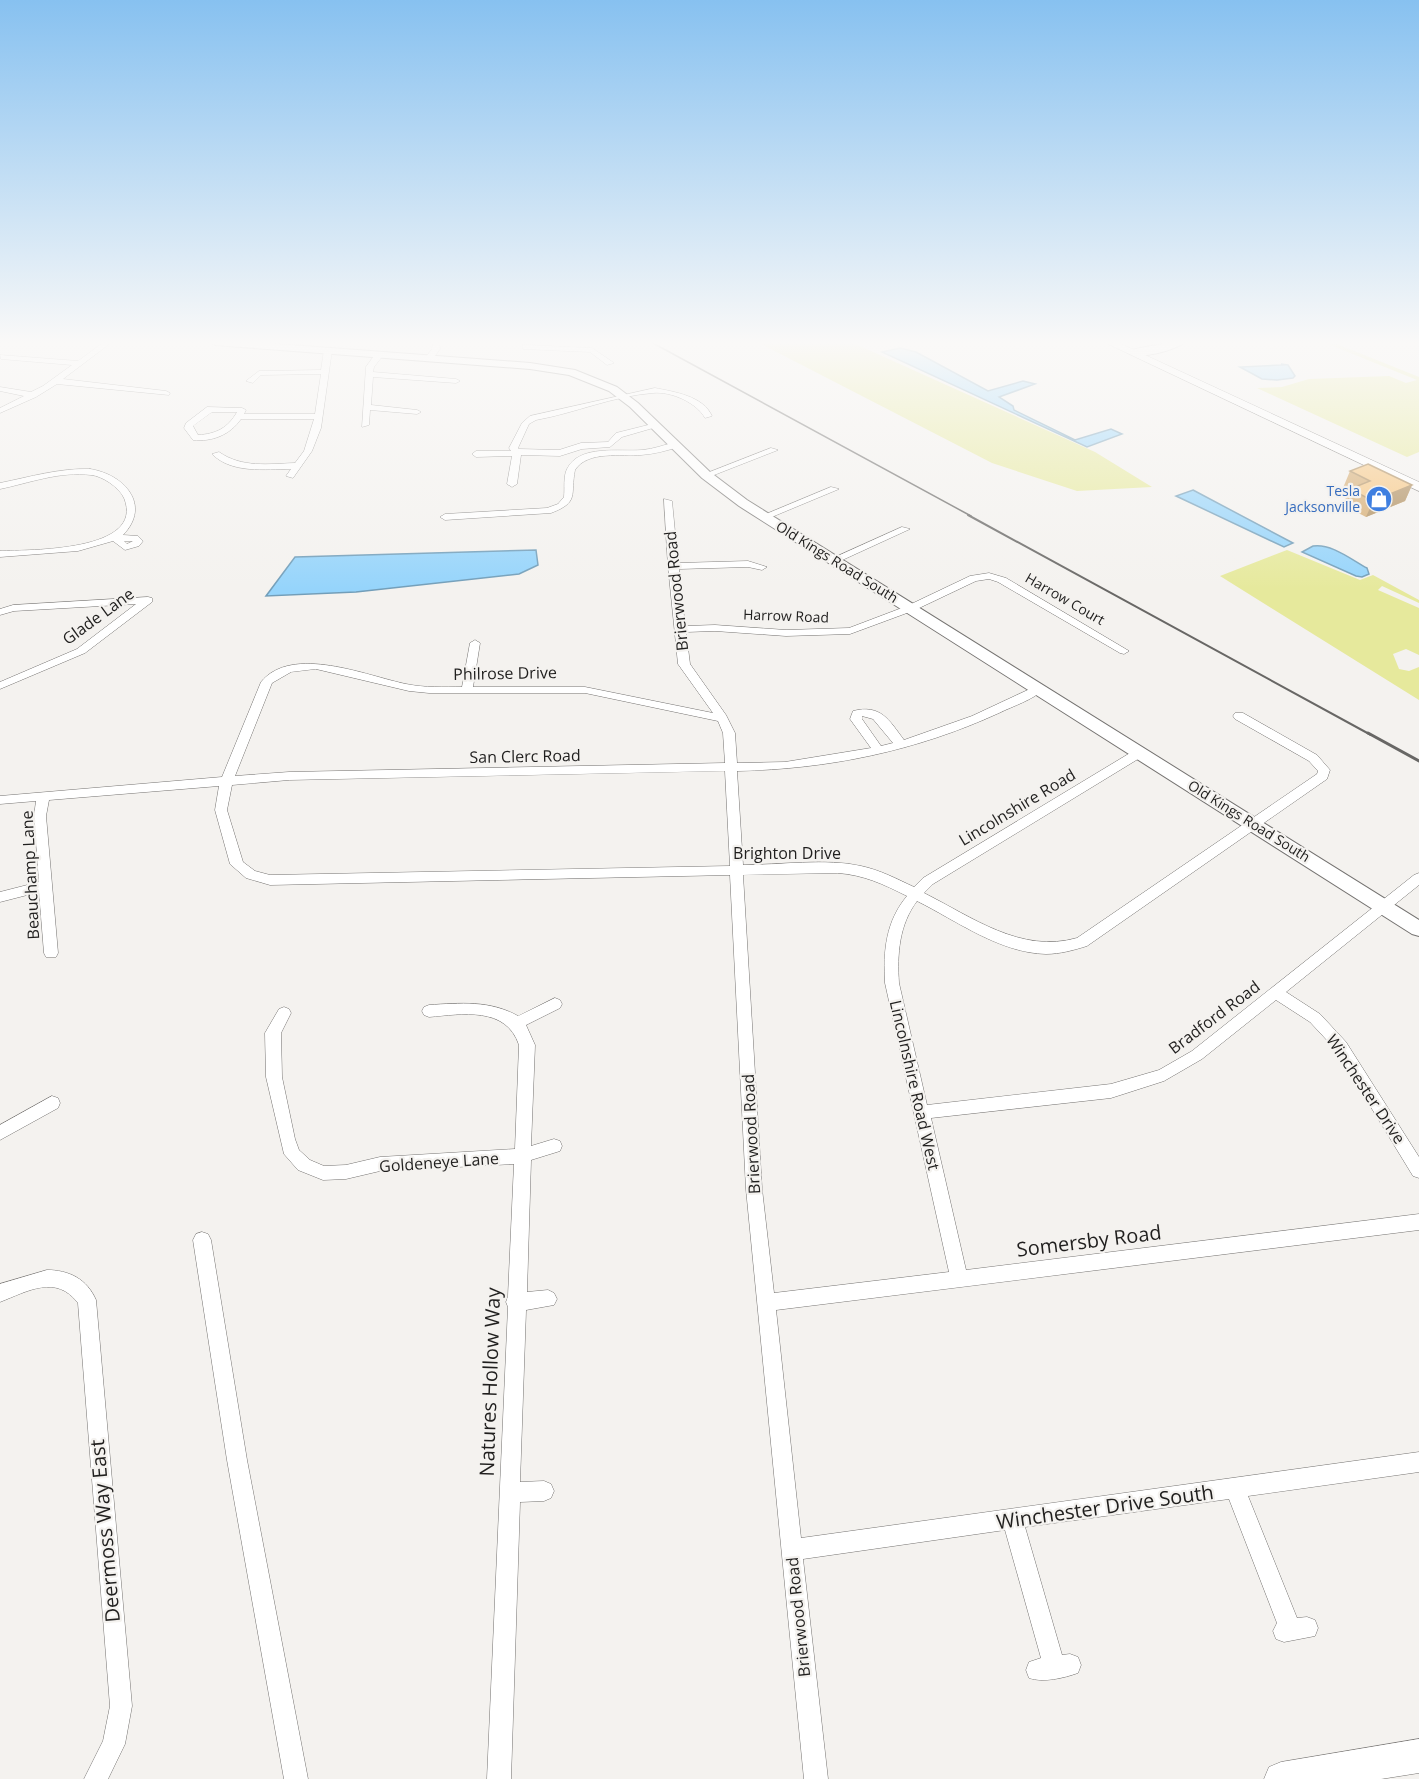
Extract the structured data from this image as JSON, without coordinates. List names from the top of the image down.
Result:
{
  "streets": {
    "street": [
      "Old Kings Road South",
      "Brierwood Road",
      "Harrow Court",
      "Glade Lane",
      "Harrow Road",
      "Philrose Drive",
      "San Clerc Road",
      "Lincolnshire Road",
      "Brighton Drive",
      "Beauchamp Lane",
      "Bradford Road",
      "Lincolnshire Road West",
      "Winchester Drive",
      "Goldeneye Lane",
      "Somersby Road",
      "Natures Hollow Way",
      "Winchester Drive South",
      "Deermoss Way East"
    ]
  },
  "crossings": [
    ["Old Kings Road South", "Harrow Road"],
    ["Old Kings Road South", "San Clerc Road"],
    ["Old Kings Road South", "Lincolnshire Road"],
    ["Old Kings Road South", "Brighton Drive"],
    ["Old Kings Road South", "Bradford Road"],
    ["Brierwood Road", "Harrow Road"],
    ["Brierwood Road", "Philrose Drive"],
    ["Brierwood Road", "San Clerc Road"],
    ["Brierwood Road", "Brighton Drive"],
    ["Brierwood Road", "Somersby Road"],
    ["Brierwood Road", "Winchester Drive South"],
    ["Harrow Court", "Harrow Road"],
    ["Philrose Drive", "Brighton Drive"],
    ["San Clerc Road", "Brighton Drive"],
    ["San Clerc Road", "Beauchamp Lane"],
    ["Lincolnshire Road", "Brighton Drive"],
    ["Lincolnshire Road", "Lincolnshire Road West"],
    ["Brighton Drive", "Lincolnshire Road West"],
    ["Bradford Road", "Lincolnshire Road West"],
    ["Bradford Road", "Winchester Drive"],
    ["Lincolnshire Road West", "Somersby Road"],
    ["Goldeneye Lane", "Natures Hollow Way"]
  ],
  "places": {
    "shop": ["Tesla Jacksonville"]
  }
}
